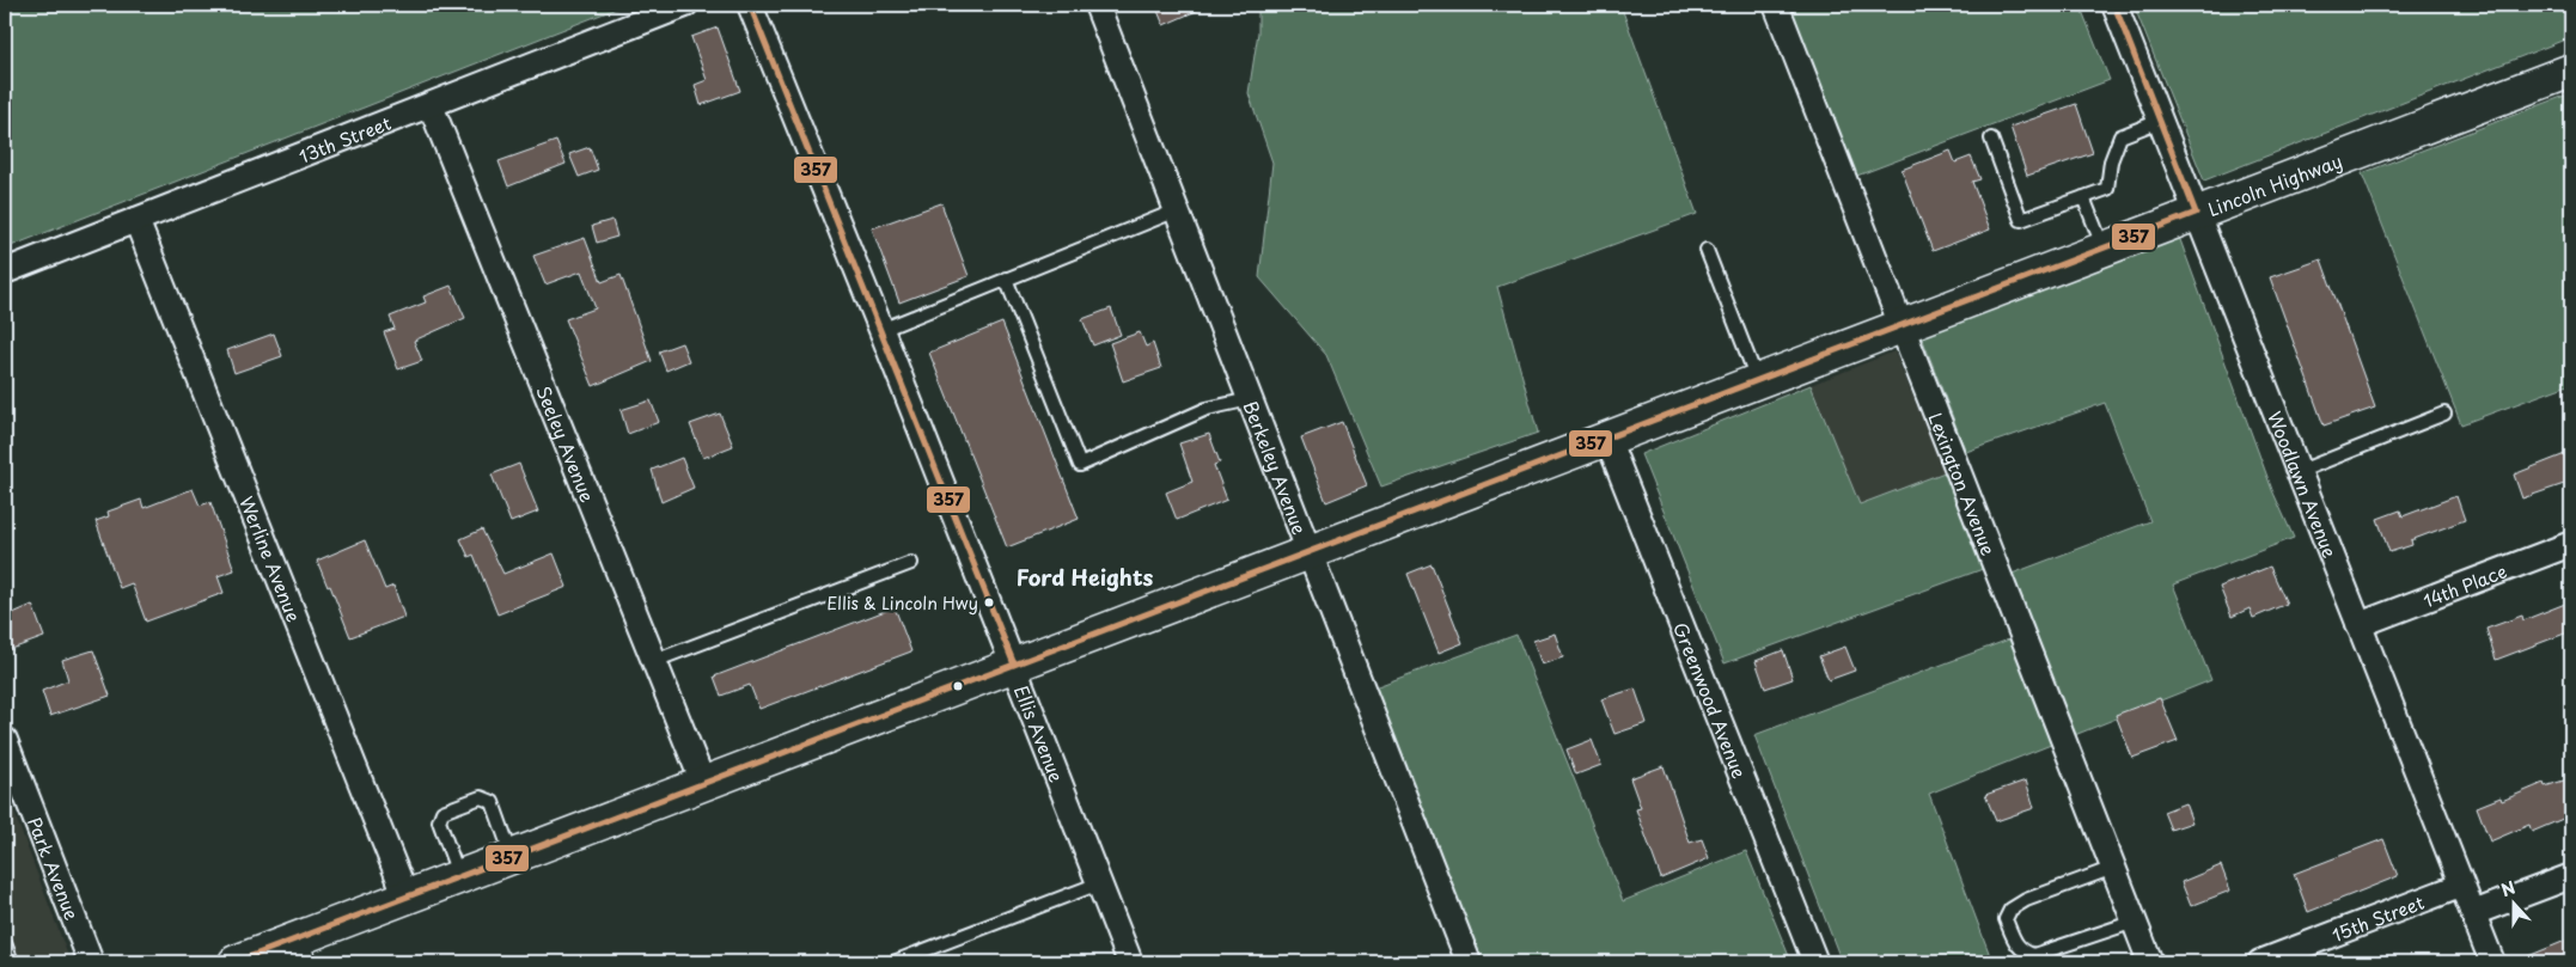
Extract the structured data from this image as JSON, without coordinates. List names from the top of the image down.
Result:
{
  "streets": {
    "main road": ["Lincoln Highway"],
    "street": [
      "13th Street",
      "Seeley Avenue",
      "Berkeley Avenue",
      "Lexington Avenue",
      "Woodlawn Avenue",
      "Werline Avenue",
      "14th Place",
      "Greenwood Avenue",
      "Ellis Avenue",
      "Park Avenue",
      "15th Street"
    ]
  },
  "crossings": [
    ["13th Street", "Seeley Avenue"],
    ["13th Street", "Werline Avenue"],
    ["Lincoln Highway", "Seeley Avenue"],
    ["Lincoln Highway", "Berkeley Avenue"],
    ["Lincoln Highway", "Lexington Avenue"],
    ["Lincoln Highway", "Woodlawn Avenue"],
    ["Lincoln Highway", "Werline Avenue"],
    ["Lincoln Highway", "Greenwood Avenue"],
    ["Lincoln Highway", "Ellis Avenue"],
    ["Woodlawn Avenue", "14th Place"],
    ["Woodlawn Avenue", "15th Street"]
  ],
  "districts": ["Ford Heights"],
  "places": ["Ellis & Lincoln Hwy"],
  "lines": ["transit line 357"],
  "north": "top"
}
